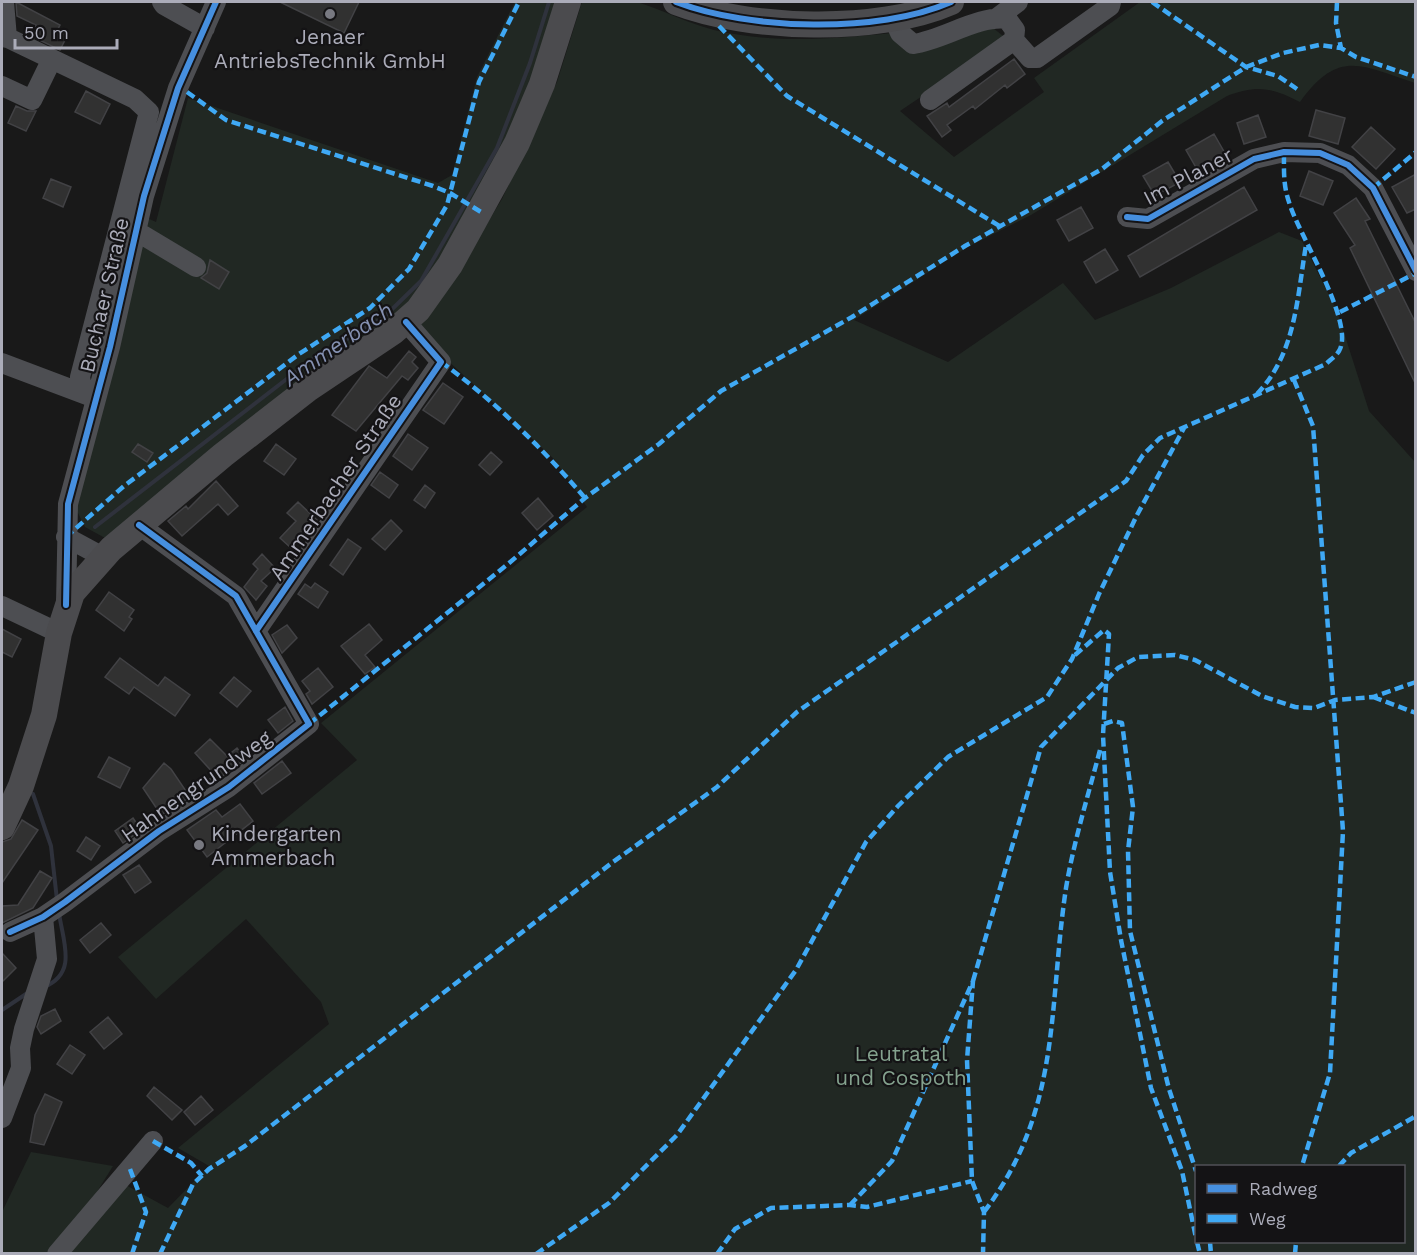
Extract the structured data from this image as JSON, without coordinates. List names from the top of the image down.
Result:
{
  "streets": {
    "street": [
      "Im Planer",
      "Buchaer Straße",
      "Ammerbacher Straße",
      "Hahnengrundweg"
    ]
  },
  "crossings": [
    ["Ammerbacher Straße", "Hahnengrundweg"]
  ],
  "water": ["Ammerbach"],
  "parks": ["Leutratal und Cospoth"],
  "places": ["Jenaer AntriebsTechnik GmbH", "Kindergarten Ammerbach"],
  "legend": ["Radweg", "Weg"],
  "scale_bar": "50 m"
}
